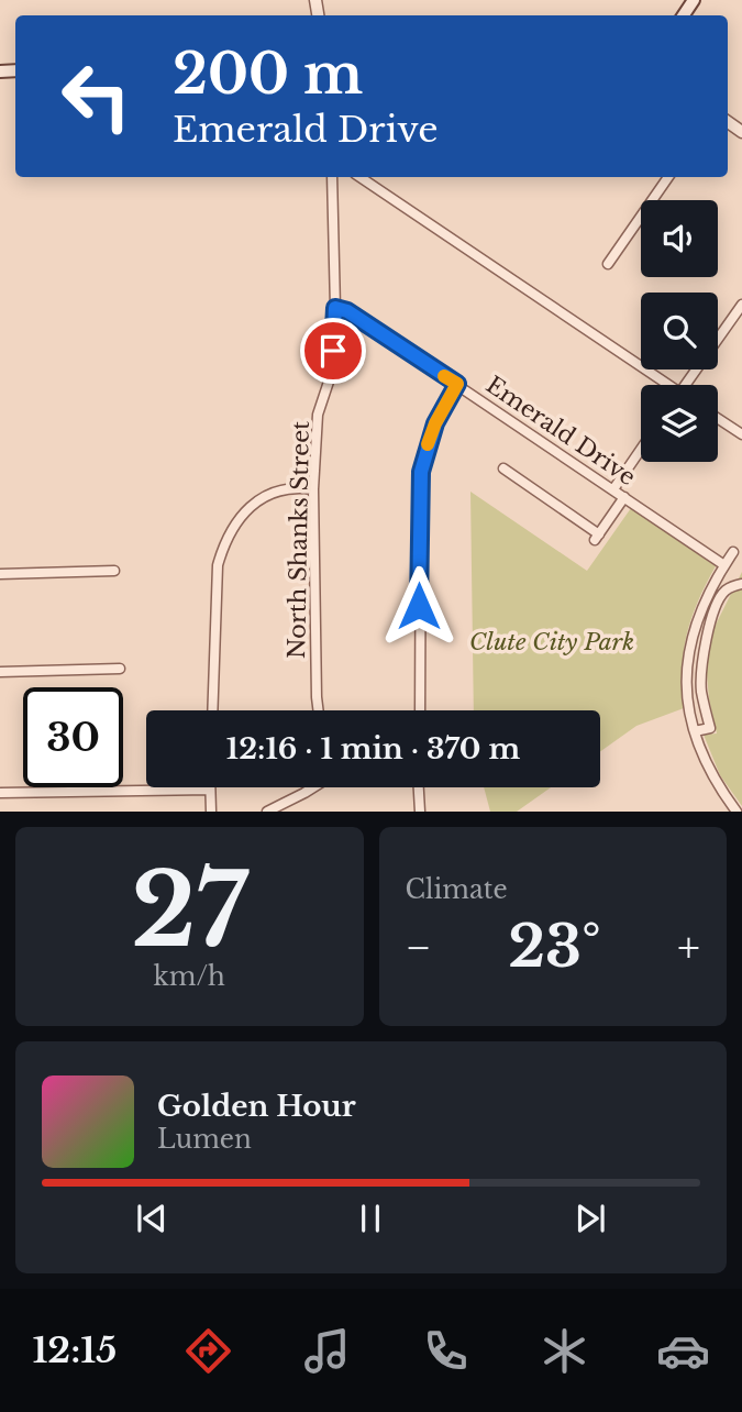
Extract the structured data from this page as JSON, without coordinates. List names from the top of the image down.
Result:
{
  "streets": {
    "street": ["Emerald Drive", "North Shanks Street"]
  },
  "crossings": [
    ["Emerald Drive", "North Shanks Street"]
  ],
  "parks": ["Clute City Park"],
  "page": {
    "turn": ["200 m", "Emerald Drive"],
    "limit": "30",
    "trip": "12:16 · 1 min · 370 m",
    "tile": [
      ["27", "km/h"],
      "Climate"
    ],
    "heat": ["−", "23°", "+"],
    "song": ["Golden Hour", "Lumen"],
    "tabs": "12:15"
  }
}
